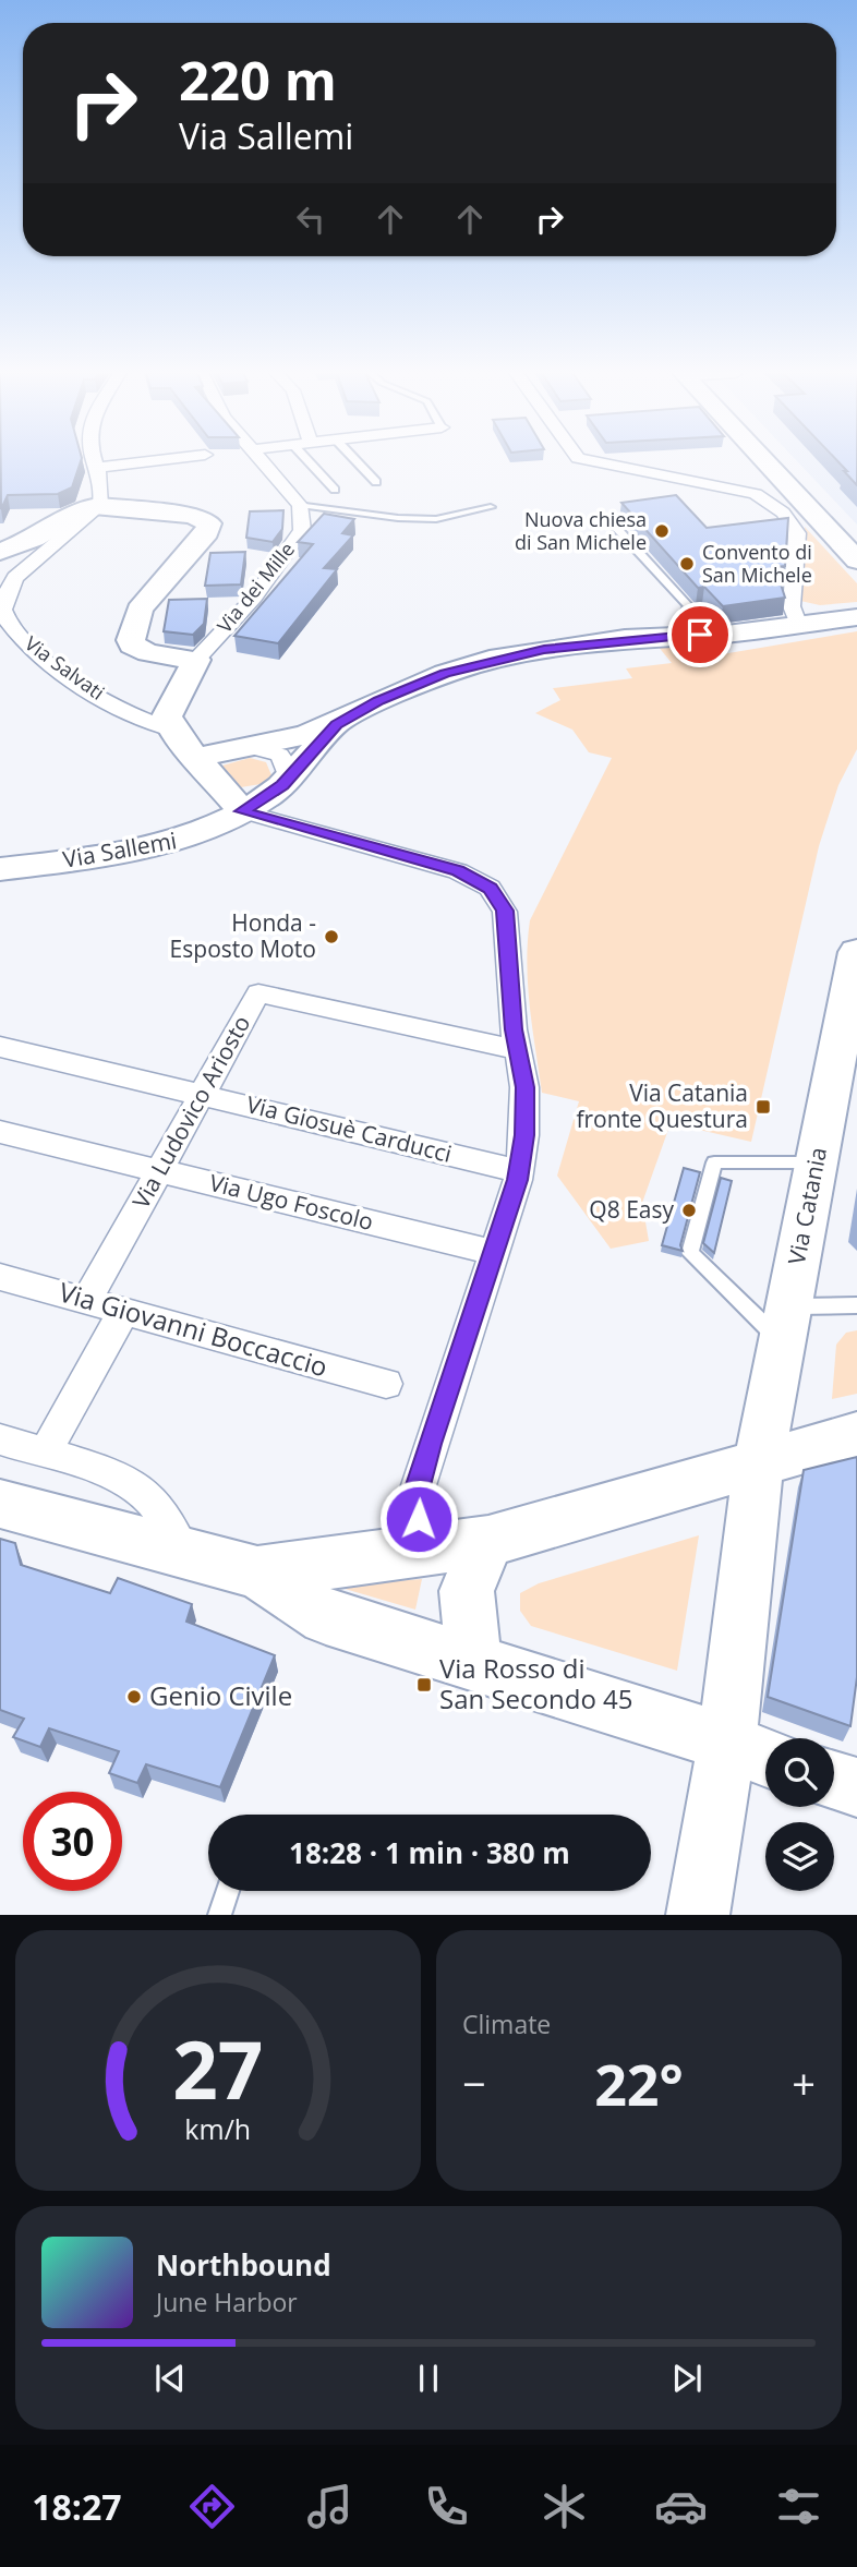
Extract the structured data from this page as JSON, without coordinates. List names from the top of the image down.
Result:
{
  "streets": {
    "street": [
      "Via dei Mille",
      "Via Salvati",
      "Via Sallemi",
      "Via Ludovico Ariosto",
      "Via Giosuè Carducci",
      "Via Ugo Foscolo",
      "Via Catania",
      "Via Giovanni Boccaccio"
    ]
  },
  "crossings": [
    ["Via dei Mille", "Via Salvati"],
    ["Via Ludovico Ariosto", "Via Giosuè Carducci"],
    ["Via Ludovico Ariosto", "Via Ugo Foscolo"],
    ["Via Ludovico Ariosto", "Via Giovanni Boccaccio"]
  ],
  "places": {
    "other": [
      "Nuova chiesa di San Michele",
      "Convento di San Michele",
      "Honda - Esposto Moto",
      "Q8 Easy",
      "Genio Civile"
    ],
    "transit": ["Via Catania fronte Questura", "Via Rosso di San Secondo 45"]
  },
  "page": {
    "turn": ["220 m", "Via Sallemi"],
    "limit": "30",
    "trip": "18:28 · 1 min · 380 m",
    "tile": "Climate",
    "heat": ["−", "22°", "+"],
    "song": ["Northbound", "June Harbor"],
    "tabs": "18:27",
    "gauge": ["27", "km/h"]
  }
}
